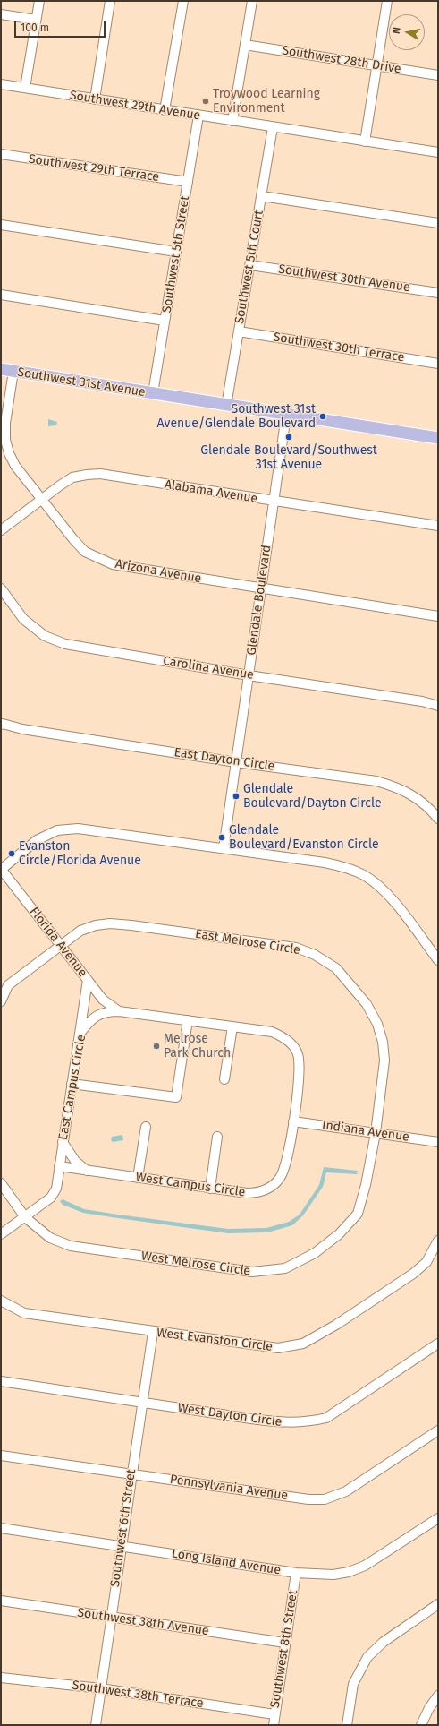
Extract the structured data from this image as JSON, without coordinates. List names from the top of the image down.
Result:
{
  "streets": {
    "main road": ["Southwest 31st Avenue"],
    "street": [
      "Southwest 28th Drive",
      "Southwest 29th Avenue",
      "Southwest 29th Terrace",
      "Southwest 5th Street",
      "Southwest 5th Court",
      "Southwest 30th Avenue",
      "Southwest 30th Terrace",
      "Alabama Avenue",
      "Arizona Avenue",
      "Glendale Boulevard",
      "Carolina Avenue",
      "East Dayton Circle",
      "Florida Avenue",
      "East Melrose Circle",
      "East Campus Circle",
      "Indiana Avenue",
      "West Campus Circle",
      "West Melrose Circle",
      "West Evanston Circle",
      "West Dayton Circle",
      "Pennsylvania Avenue",
      "Southwest 6th Street",
      "Long Island Avenue",
      "Southwest 38th Avenue",
      "Southwest 8th Street",
      "Southwest 38th Terrace"
    ]
  },
  "crossings": [
    ["Southwest 29th Avenue", "Southwest 5th Street"],
    ["Southwest 29th Avenue", "Southwest 5th Court"],
    ["Southwest 29th Terrace", "Southwest 5th Street"],
    ["Southwest 5th Street", "Southwest 31st Avenue"],
    ["Southwest 5th Court", "Southwest 30th Avenue"],
    ["Southwest 5th Court", "Southwest 30th Terrace"],
    ["Southwest 5th Court", "Southwest 31st Avenue"],
    ["Southwest 31st Avenue", "Arizona Avenue"],
    ["Southwest 31st Avenue", "Glendale Boulevard"],
    ["Alabama Avenue", "Arizona Avenue"],
    ["Alabama Avenue", "Glendale Boulevard"],
    ["Arizona Avenue", "Glendale Boulevard"],
    ["Glendale Boulevard", "Carolina Avenue"],
    ["Glendale Boulevard", "East Dayton Circle"],
    ["Florida Avenue", "East Melrose Circle"],
    ["Florida Avenue", "East Campus Circle"],
    ["East Melrose Circle", "Indiana Avenue"],
    ["East Melrose Circle", "West Melrose Circle"],
    ["East Campus Circle", "Indiana Avenue"],
    ["East Campus Circle", "West Campus Circle"],
    ["East Campus Circle", "West Melrose Circle"],
    ["Indiana Avenue", "West Campus Circle"],
    ["Indiana Avenue", "West Melrose Circle"],
    ["West Evanston Circle", "Southwest 6th Street"],
    ["West Dayton Circle", "Southwest 6th Street"],
    ["Pennsylvania Avenue", "Southwest 6th Street"],
    ["Southwest 6th Street", "Long Island Avenue"],
    ["Southwest 6th Street", "Southwest 38th Avenue"],
    ["Southwest 6th Street", "Southwest 38th Terrace"],
    ["Long Island Avenue", "Southwest 8th Street"],
    ["Southwest 38th Avenue", "Southwest 8th Street"],
    ["Southwest 8th Street", "Southwest 38th Terrace"]
  ],
  "places": [
    "Troywood Learning Environment",
    "Southwest 31st Avenue/Glendale Boulevard",
    "Glendale Boulevard/Southwest 31st Avenue",
    "Glendale Boulevard/Dayton Circle",
    "Glendale Boulevard/Evanston Circle",
    "Evanston Circle/Florida Avenue",
    "Melrose Park Church"
  ],
  "scale_bar": "100 m",
  "north": "left"
}
